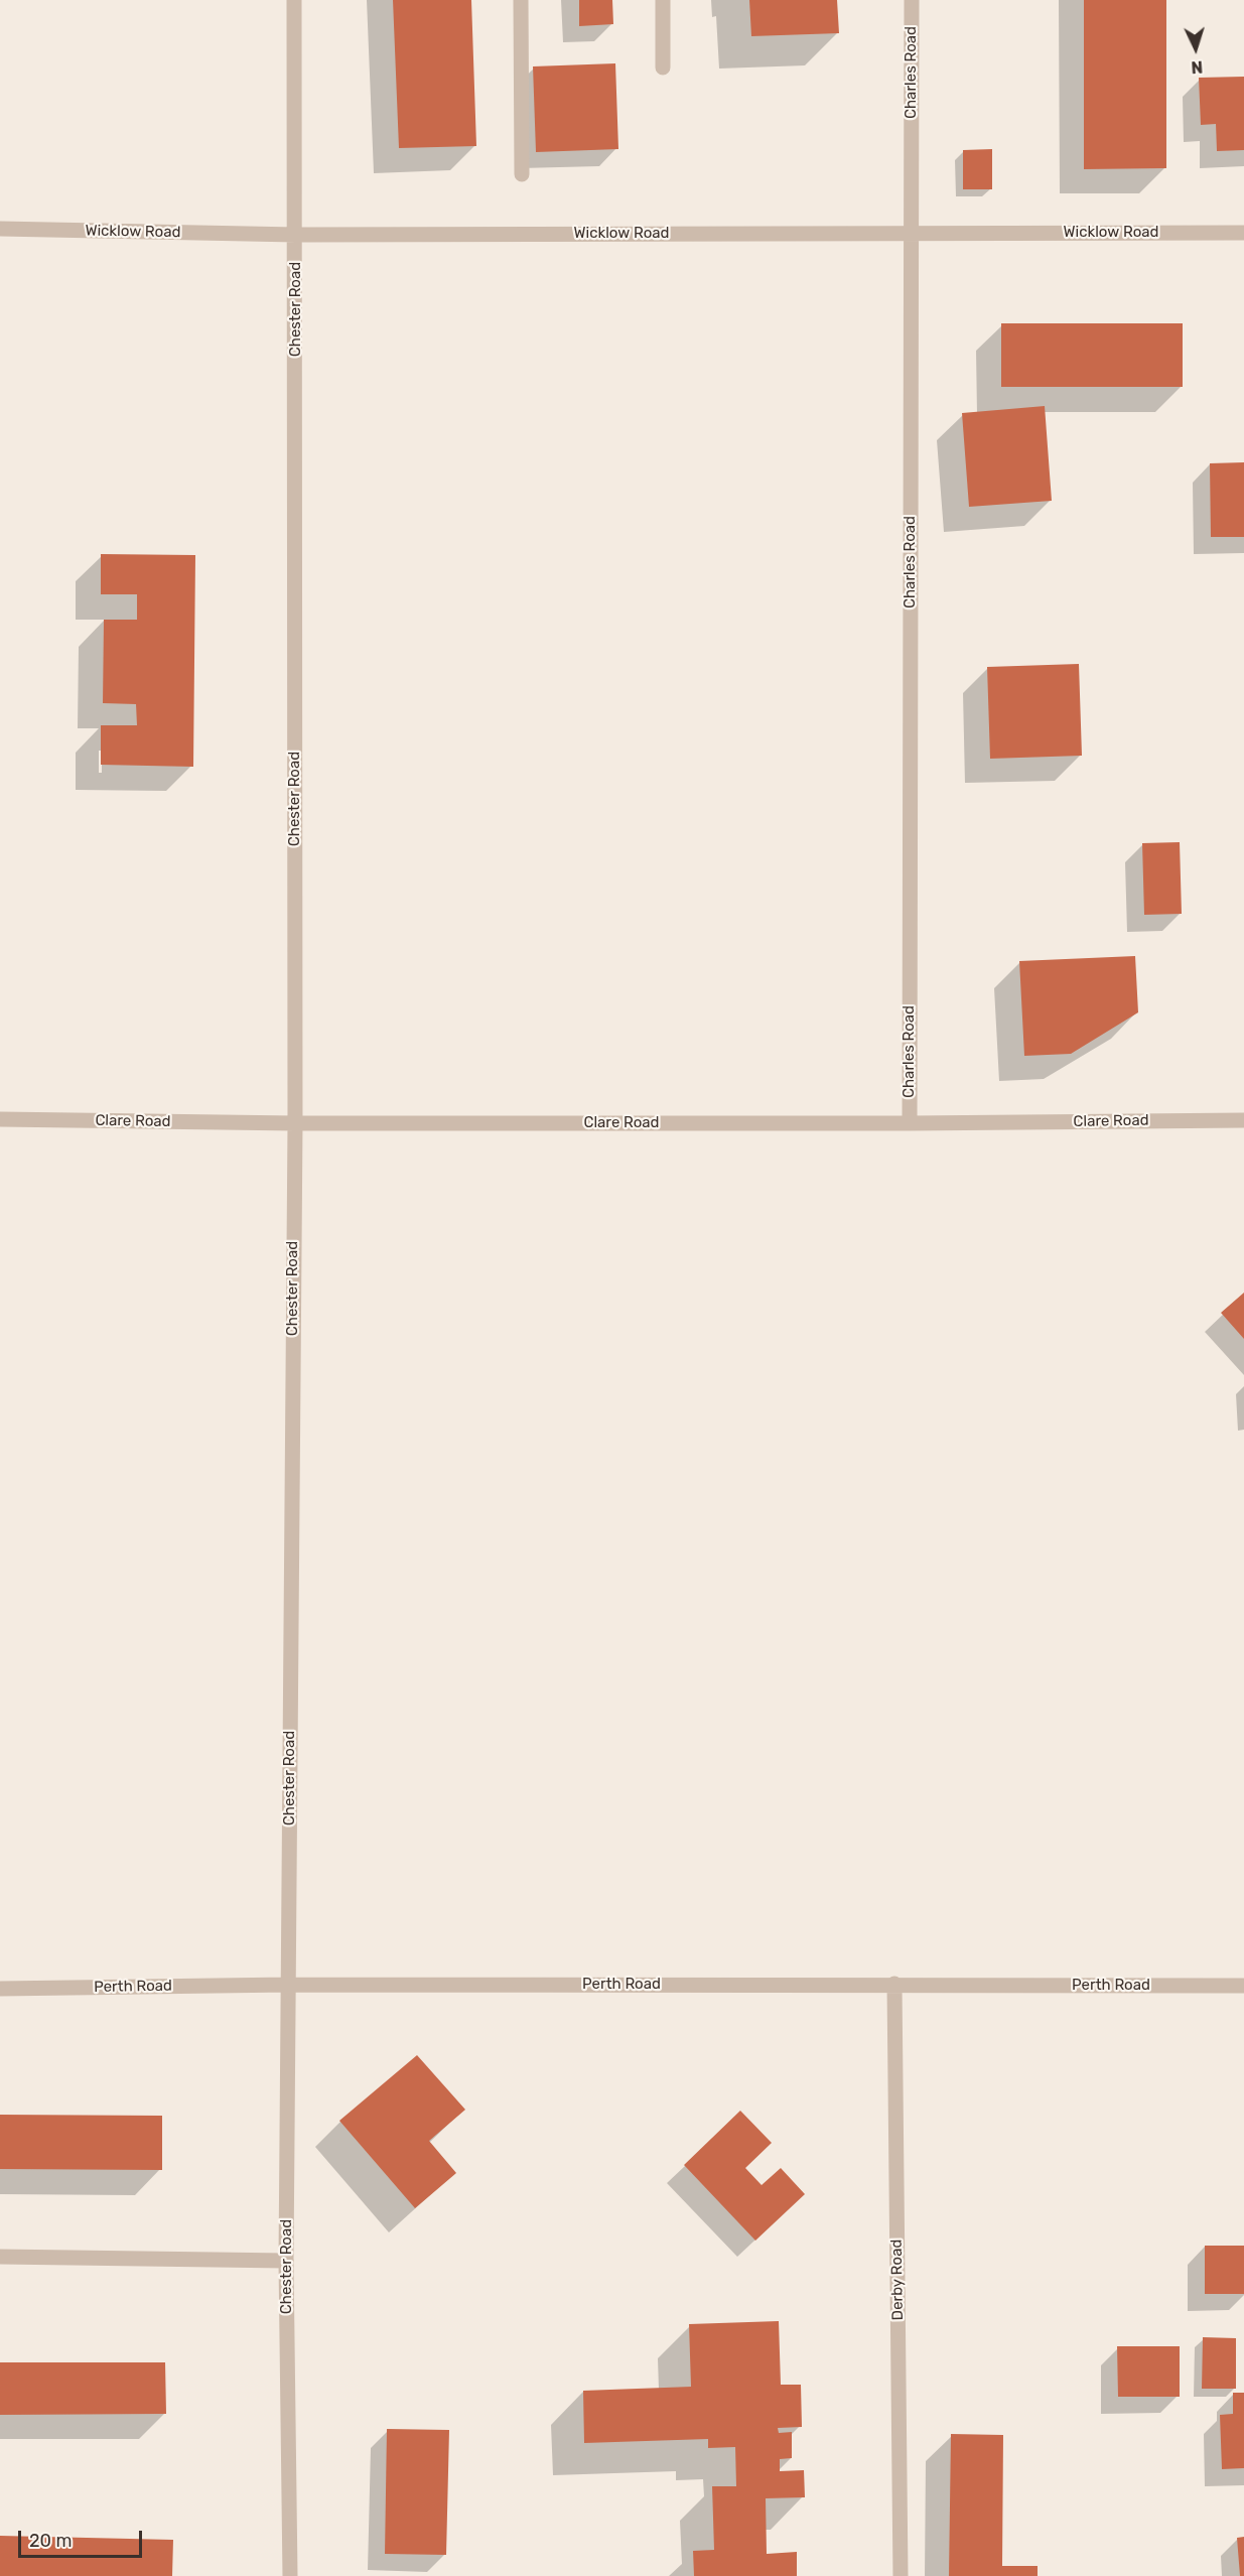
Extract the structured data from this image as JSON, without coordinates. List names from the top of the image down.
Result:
{
  "streets": {
    "street": [
      "Charles Road",
      "Wicklow Road",
      "Chester Road",
      "Clare Road",
      "Perth Road",
      "Derby Road"
    ]
  },
  "crossings": [
    ["Charles Road", "Wicklow Road"],
    ["Charles Road", "Clare Road"],
    ["Wicklow Road", "Chester Road"],
    ["Chester Road", "Clare Road"],
    ["Chester Road", "Perth Road"],
    ["Perth Road", "Derby Road"]
  ],
  "scale_bar": "20 m",
  "north": "bottom"
}
